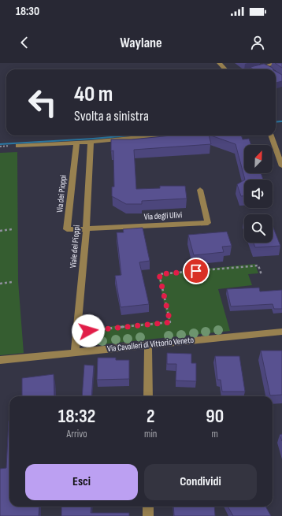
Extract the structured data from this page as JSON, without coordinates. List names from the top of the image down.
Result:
{
  "streets": {
    "street": [
      "Via dei Pioppi",
      "Via degli Ulivi",
      "Viale dei Pioppi",
      "Via Cavalieri di Vittorio Veneto"
    ]
  },
  "crossings": [
    ["Via dei Pioppi", "Via degli Ulivi"],
    ["Via dei Pioppi", "Viale dei Pioppi"],
    ["Via degli Ulivi", "Viale dei Pioppi"],
    ["Viale dei Pioppi", "Via Cavalieri di Vittorio Veneto"]
  ],
  "north": "top right",
  "page": {
    "status": "18:30",
    "header": "Waylane",
    "turn": ["40 m", "Svolta a sinistra"],
    "eta": [
      "18:32",
      "Arrivo",
      "2",
      "min",
      "90",
      "m"
    ],
    "buttons": ["Esci", "Condividi"]
  }
}
